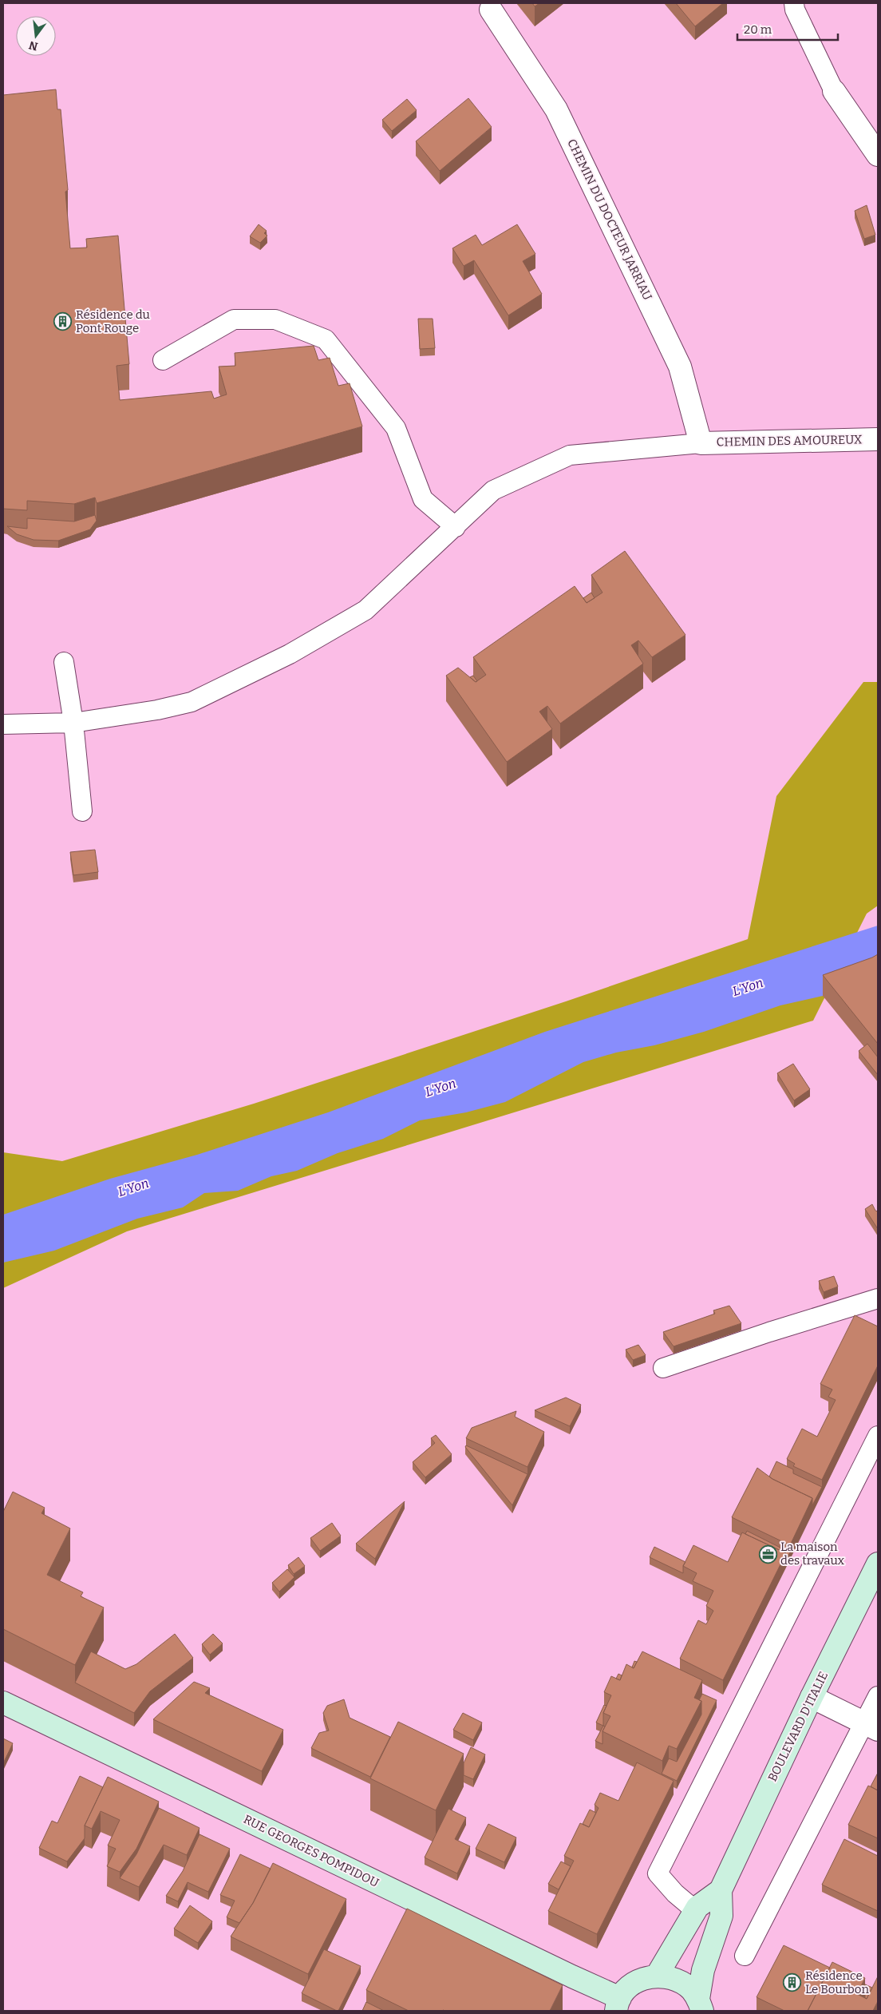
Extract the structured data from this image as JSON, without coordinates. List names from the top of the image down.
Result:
{
  "streets": {
    "main road": ["BOULEVARD D'ITALIE", "RUE GEORGES POMPIDOU"],
    "street": ["CHEMIN DU DOCTEUR JARRIAU", "CHEMIN DES AMOUREUX"]
  },
  "crossings": [
    ["CHEMIN DU DOCTEUR JARRIAU", "CHEMIN DES AMOUREUX"]
  ],
  "water": ["L'Yon"],
  "places": {
    "building": ["Résidence du Pont Rouge", "Résidence Le Bourbon"],
    "office": ["La maison des travaux"]
  },
  "scale_bar": "20 m",
  "north": "bottom"
}
